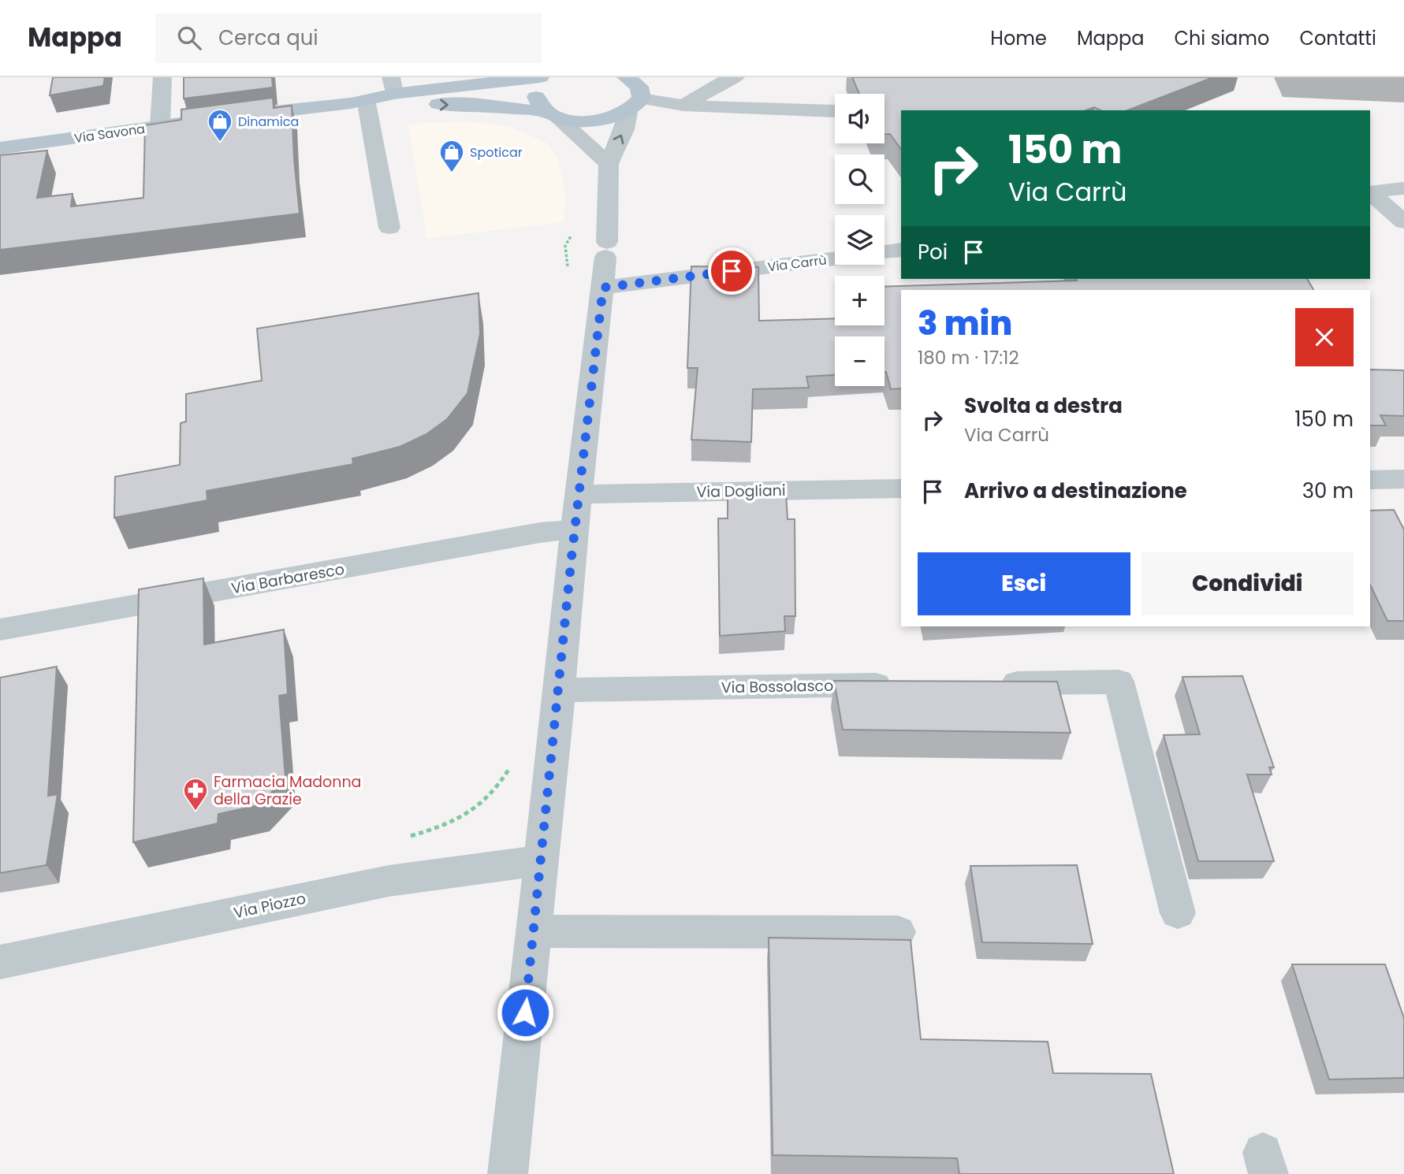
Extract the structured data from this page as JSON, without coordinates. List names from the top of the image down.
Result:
{
  "streets": {
    "main road": ["Via Savona"],
    "street": [
      "Via Carrù",
      "Via Dogliani",
      "Via Barbaresco",
      "Via Bossolasco",
      "Via Piozzo"
    ]
  },
  "places": {
    "shop": ["Dinamica", "Spoticar"],
    "pharmacy": ["Farmacia Madonna della Grazie"]
  },
  "page": {
    "header": "Mappa",
    "search": "Cerca qui",
    "nav": [
      "Home",
      "Mappa",
      "Chi siamo",
      "Contatti"
    ],
    "map_buttons": ["+", "−"],
    "turn": ["150 m", "Via Carrù"],
    "then": "Poi",
    "heading": ["3 min", "180 m · 17:12"],
    "list": [
      {
        "name": "Svolta a destra",
        "note": "Via Carrù",
        "value": "150 m"
      },
      {
        "name": "Arrivo a destinazione",
        "value": "30 m"
      }
    ],
    "buttons": ["Esci", "Condividi"]
  }
}
